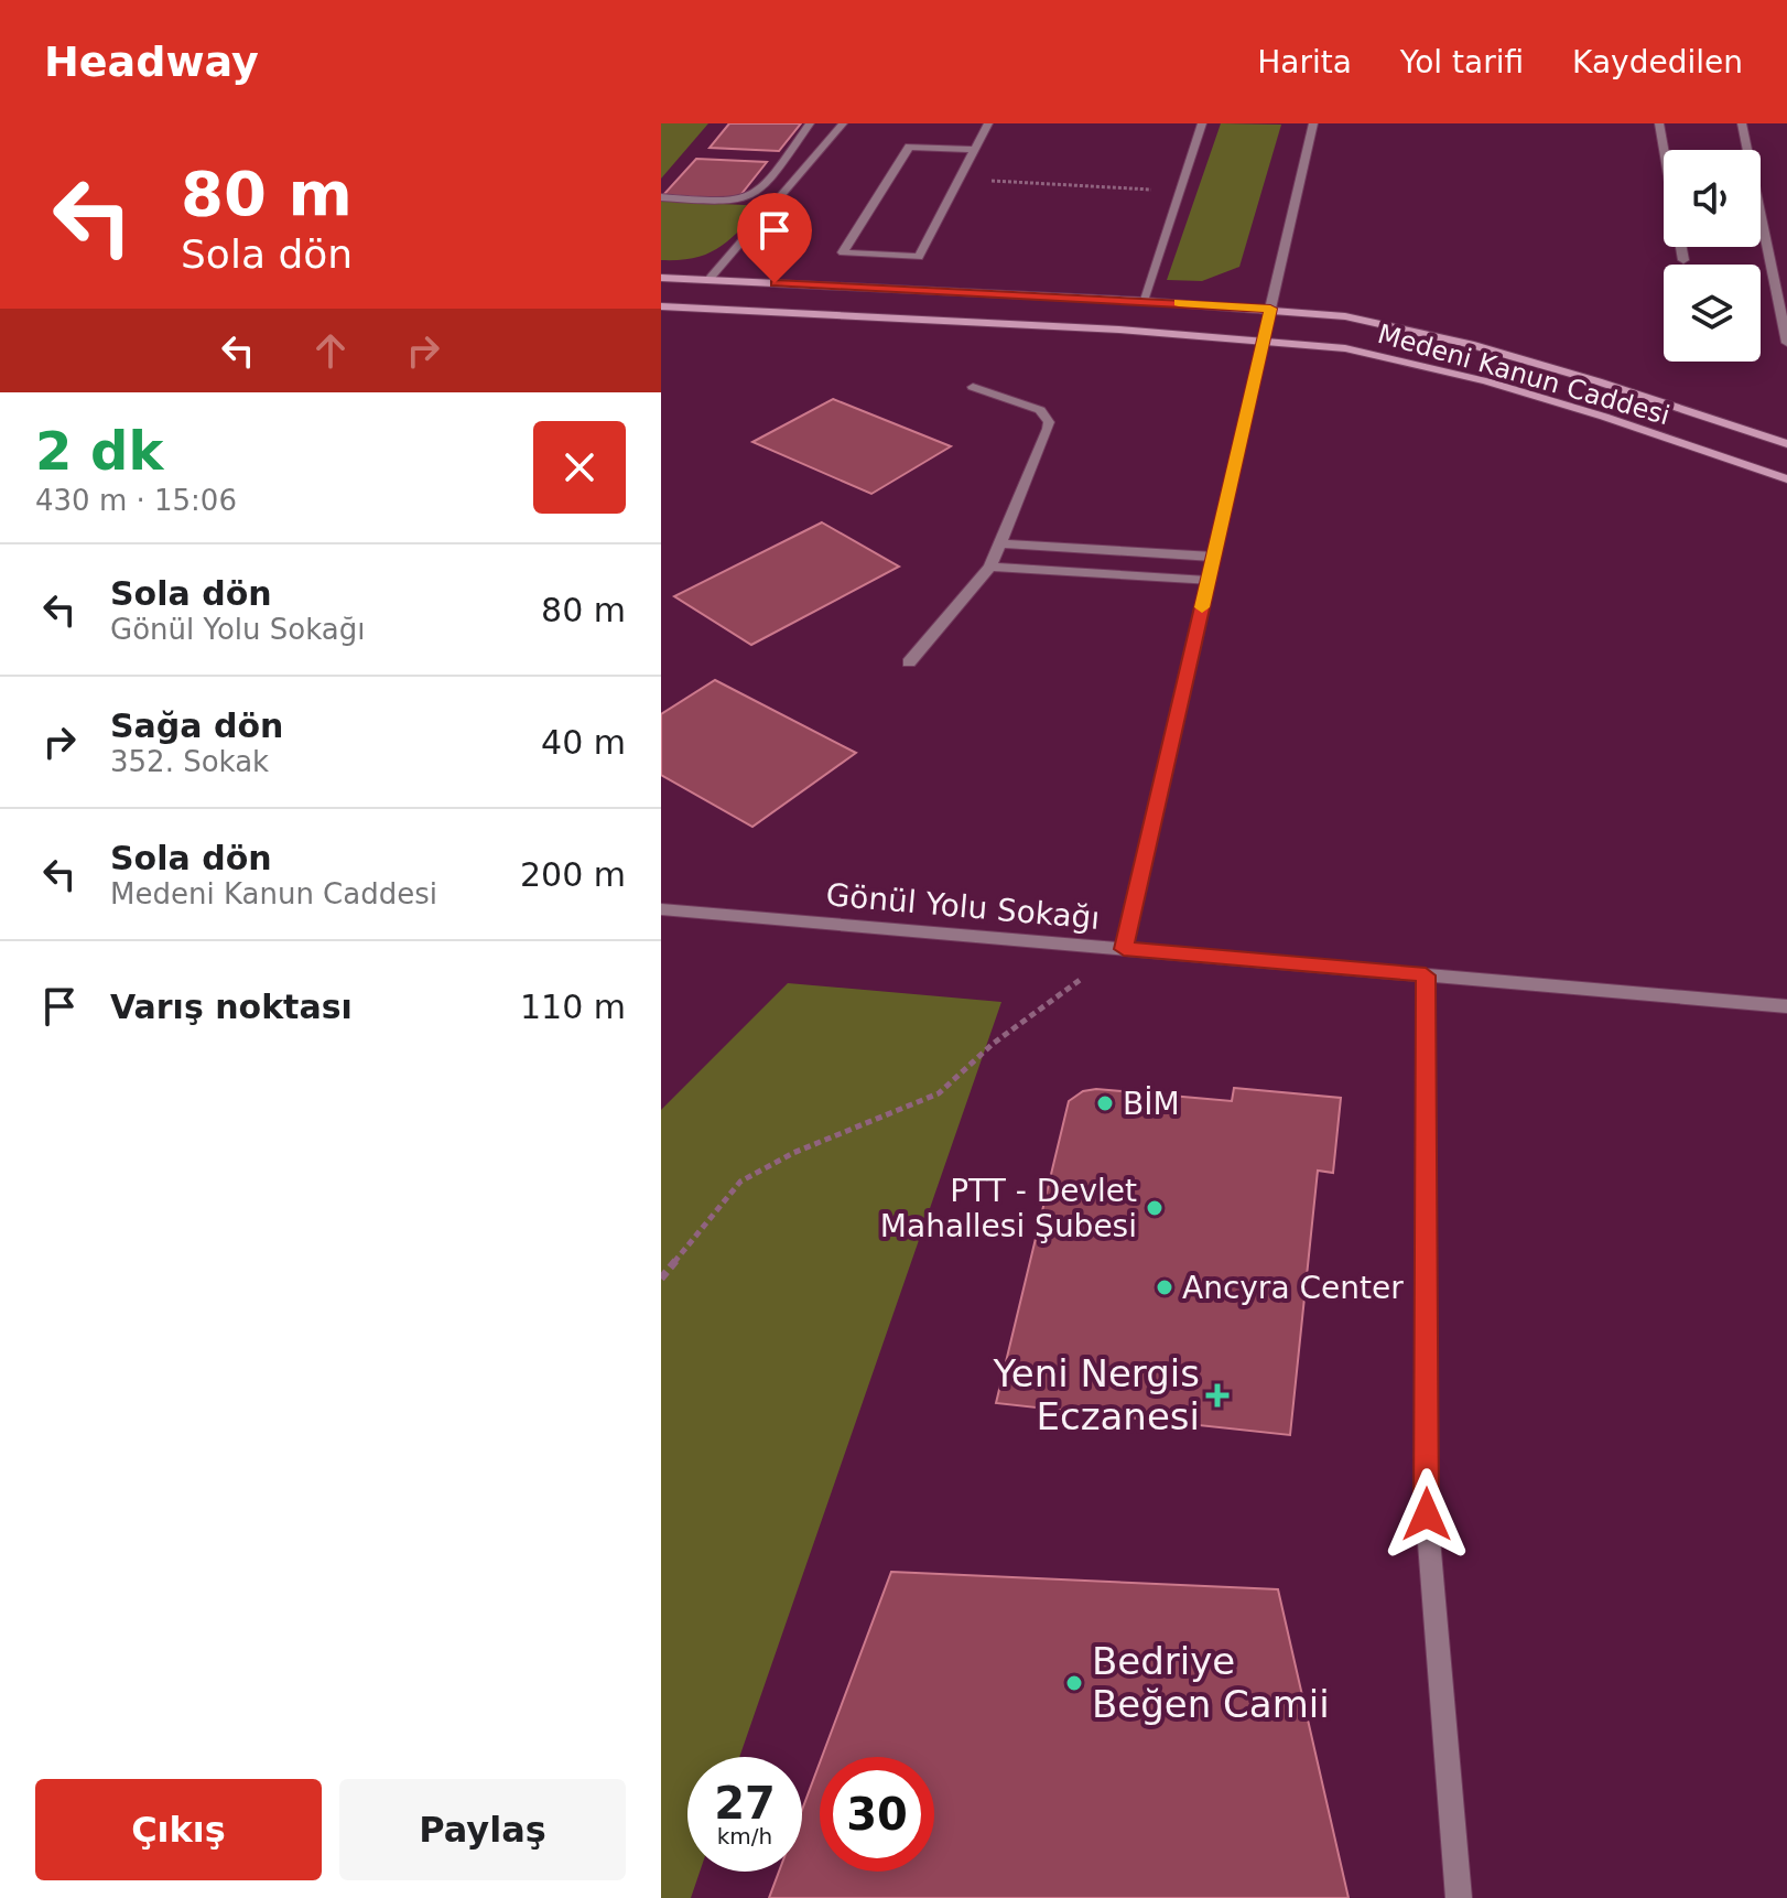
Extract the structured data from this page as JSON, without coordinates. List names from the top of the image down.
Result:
{
  "streets": {
    "main road": ["Medeni Kanun Caddesi"],
    "street": ["Gönül Yolu Sokağı"]
  },
  "places": {
    "other": [
      "BİM",
      "PTT - Devlet Mahallesi Şubesi",
      "Ancyra Center",
      "Bedriye Beğen Camii"
    ],
    "health": ["Yeni Nergis Eczanesi"]
  },
  "page": {
    "header": "Headway",
    "nav": ["Harita", "Yol tarifi", "Kaydedilen"],
    "turn": ["80 m", "Sola dön"],
    "heading": ["2 dk", "430 m · 15:06"],
    "list": [
      {
        "name": "Sola dön",
        "note": "Gönül Yolu Sokağı",
        "value": "80 m"
      },
      {
        "name": "Sağa dön",
        "note": "352. Sokak",
        "value": "40 m"
      },
      {
        "name": "Sola dön",
        "note": "Medeni Kanun Caddesi",
        "value": "200 m"
      },
      {
        "name": "Varış noktası",
        "value": "110 m"
      }
    ],
    "speed": "27 km/h",
    "limit": "30",
    "buttons": ["Çıkış", "Paylaş"]
  }
}
